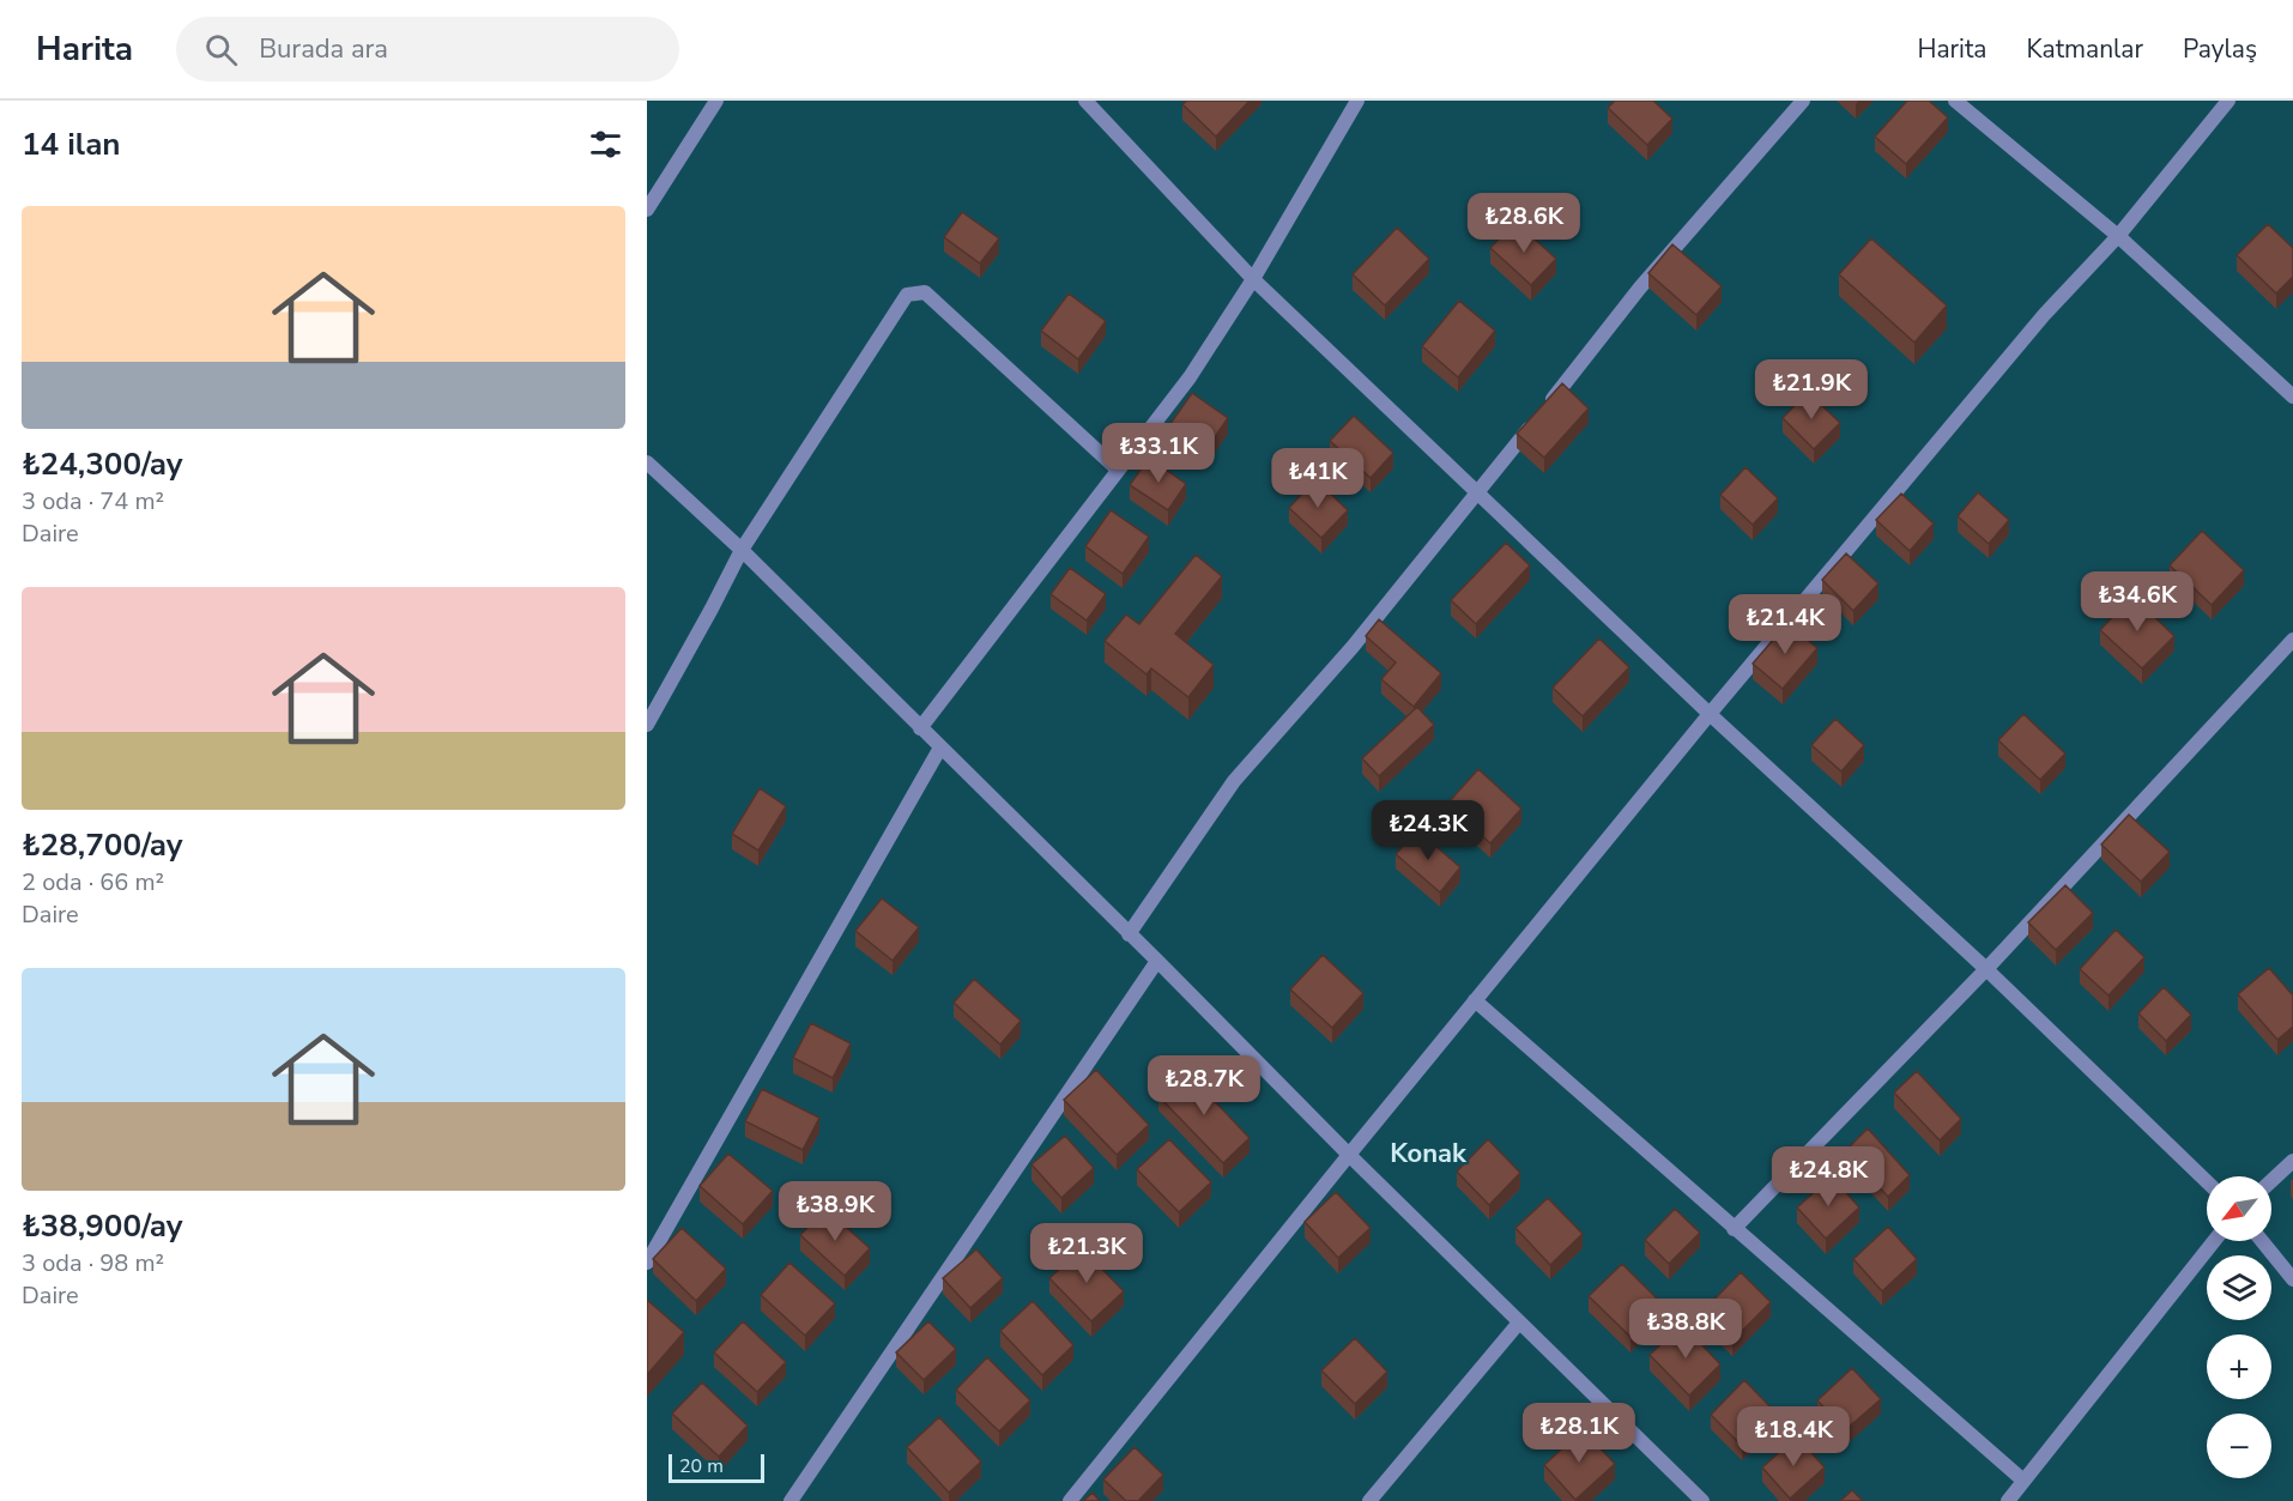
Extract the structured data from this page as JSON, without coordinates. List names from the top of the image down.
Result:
{
  "districts": ["Konak"],
  "scale_bar": "20 m",
  "north": "bottom left",
  "page": {
    "header": "Harita",
    "search": "Burada ara",
    "nav": ["Harita", "Katmanlar", "Paylaş"],
    "heading": "14 ilan",
    "list": [
      {
        "name": "₺24,300/ay",
        "note": "3 oda · 74 m² · Daire"
      },
      {
        "name": "₺28,700/ay",
        "note": "2 oda · 66 m² · Daire"
      },
      {
        "name": "₺38,900/ay",
        "note": "3 oda · 98 m² · Daire"
      }
    ],
    "price": [
      "₺28.6K",
      "₺21.9K",
      "₺33.1K",
      "₺41K",
      "₺34.6K",
      "₺21.4K",
      "₺24.3K",
      "₺28.7K",
      "₺24.8K",
      "₺38.9K",
      "₺21.3K",
      "₺38.8K",
      "₺28.1K",
      "₺18.4K"
    ],
    "map_buttons": ["+", "−"],
    "scale": "20 m"
  }
}
